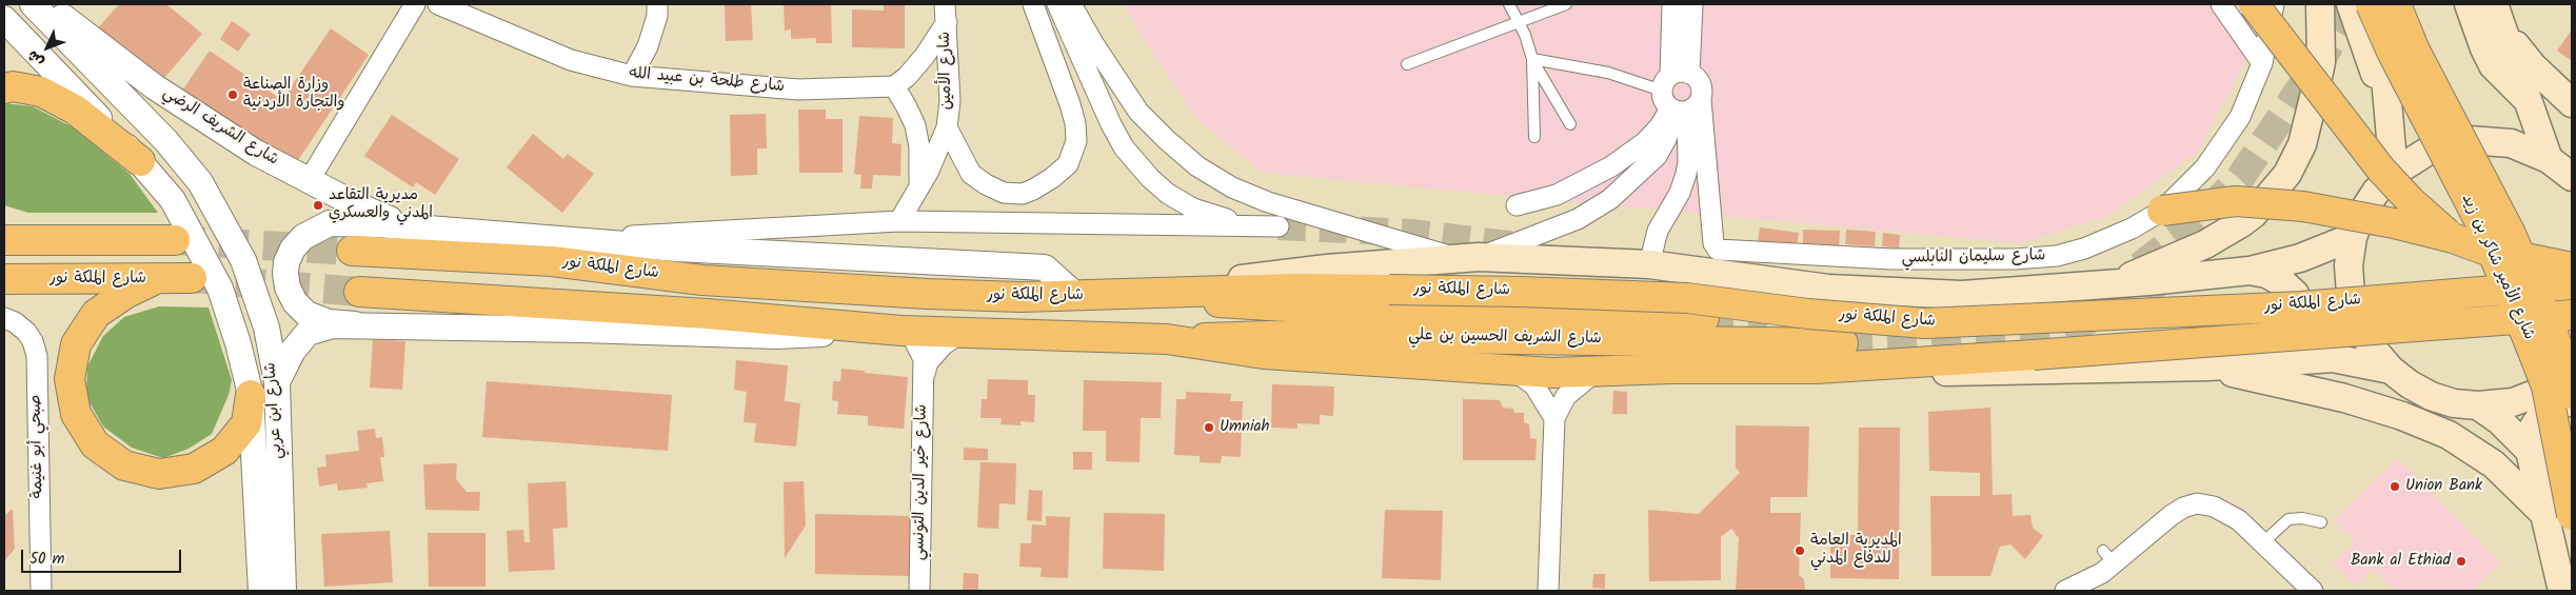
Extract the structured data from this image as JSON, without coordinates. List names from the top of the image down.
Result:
{
  "streets": {
    "main road": ["شارع الأمير شاكر بن زيد", "شارع الملكة نور", "شارع الشريف الحسين بن علي"],
    "street": [
      "شارع الأمين",
      "شارع طلحة بن عبيد الله",
      "شارع الشريف الرضي",
      "شارع سليمان النابلسي",
      "شارع ابن عربي",
      "صبحي أبو غنيمة",
      "شارع خير الدين التونسي"
    ]
  },
  "crossings": [
    ["شارع الشريف الرضي", "شارع ابن عربي"],
    ["شارع الملكة نور", "شارع الشريف الحسين بن علي"]
  ],
  "places": [
    "وزارة الصناعة والتجارة الأردنية",
    "مديرية التقاعد المدني والعسكري",
    "Umniah",
    "Union Bank",
    "المديرية العامة للدفاع المدني",
    "Bank al Ethiad"
  ],
  "scale_bar": "50 m",
  "north": "bottom left"
}
